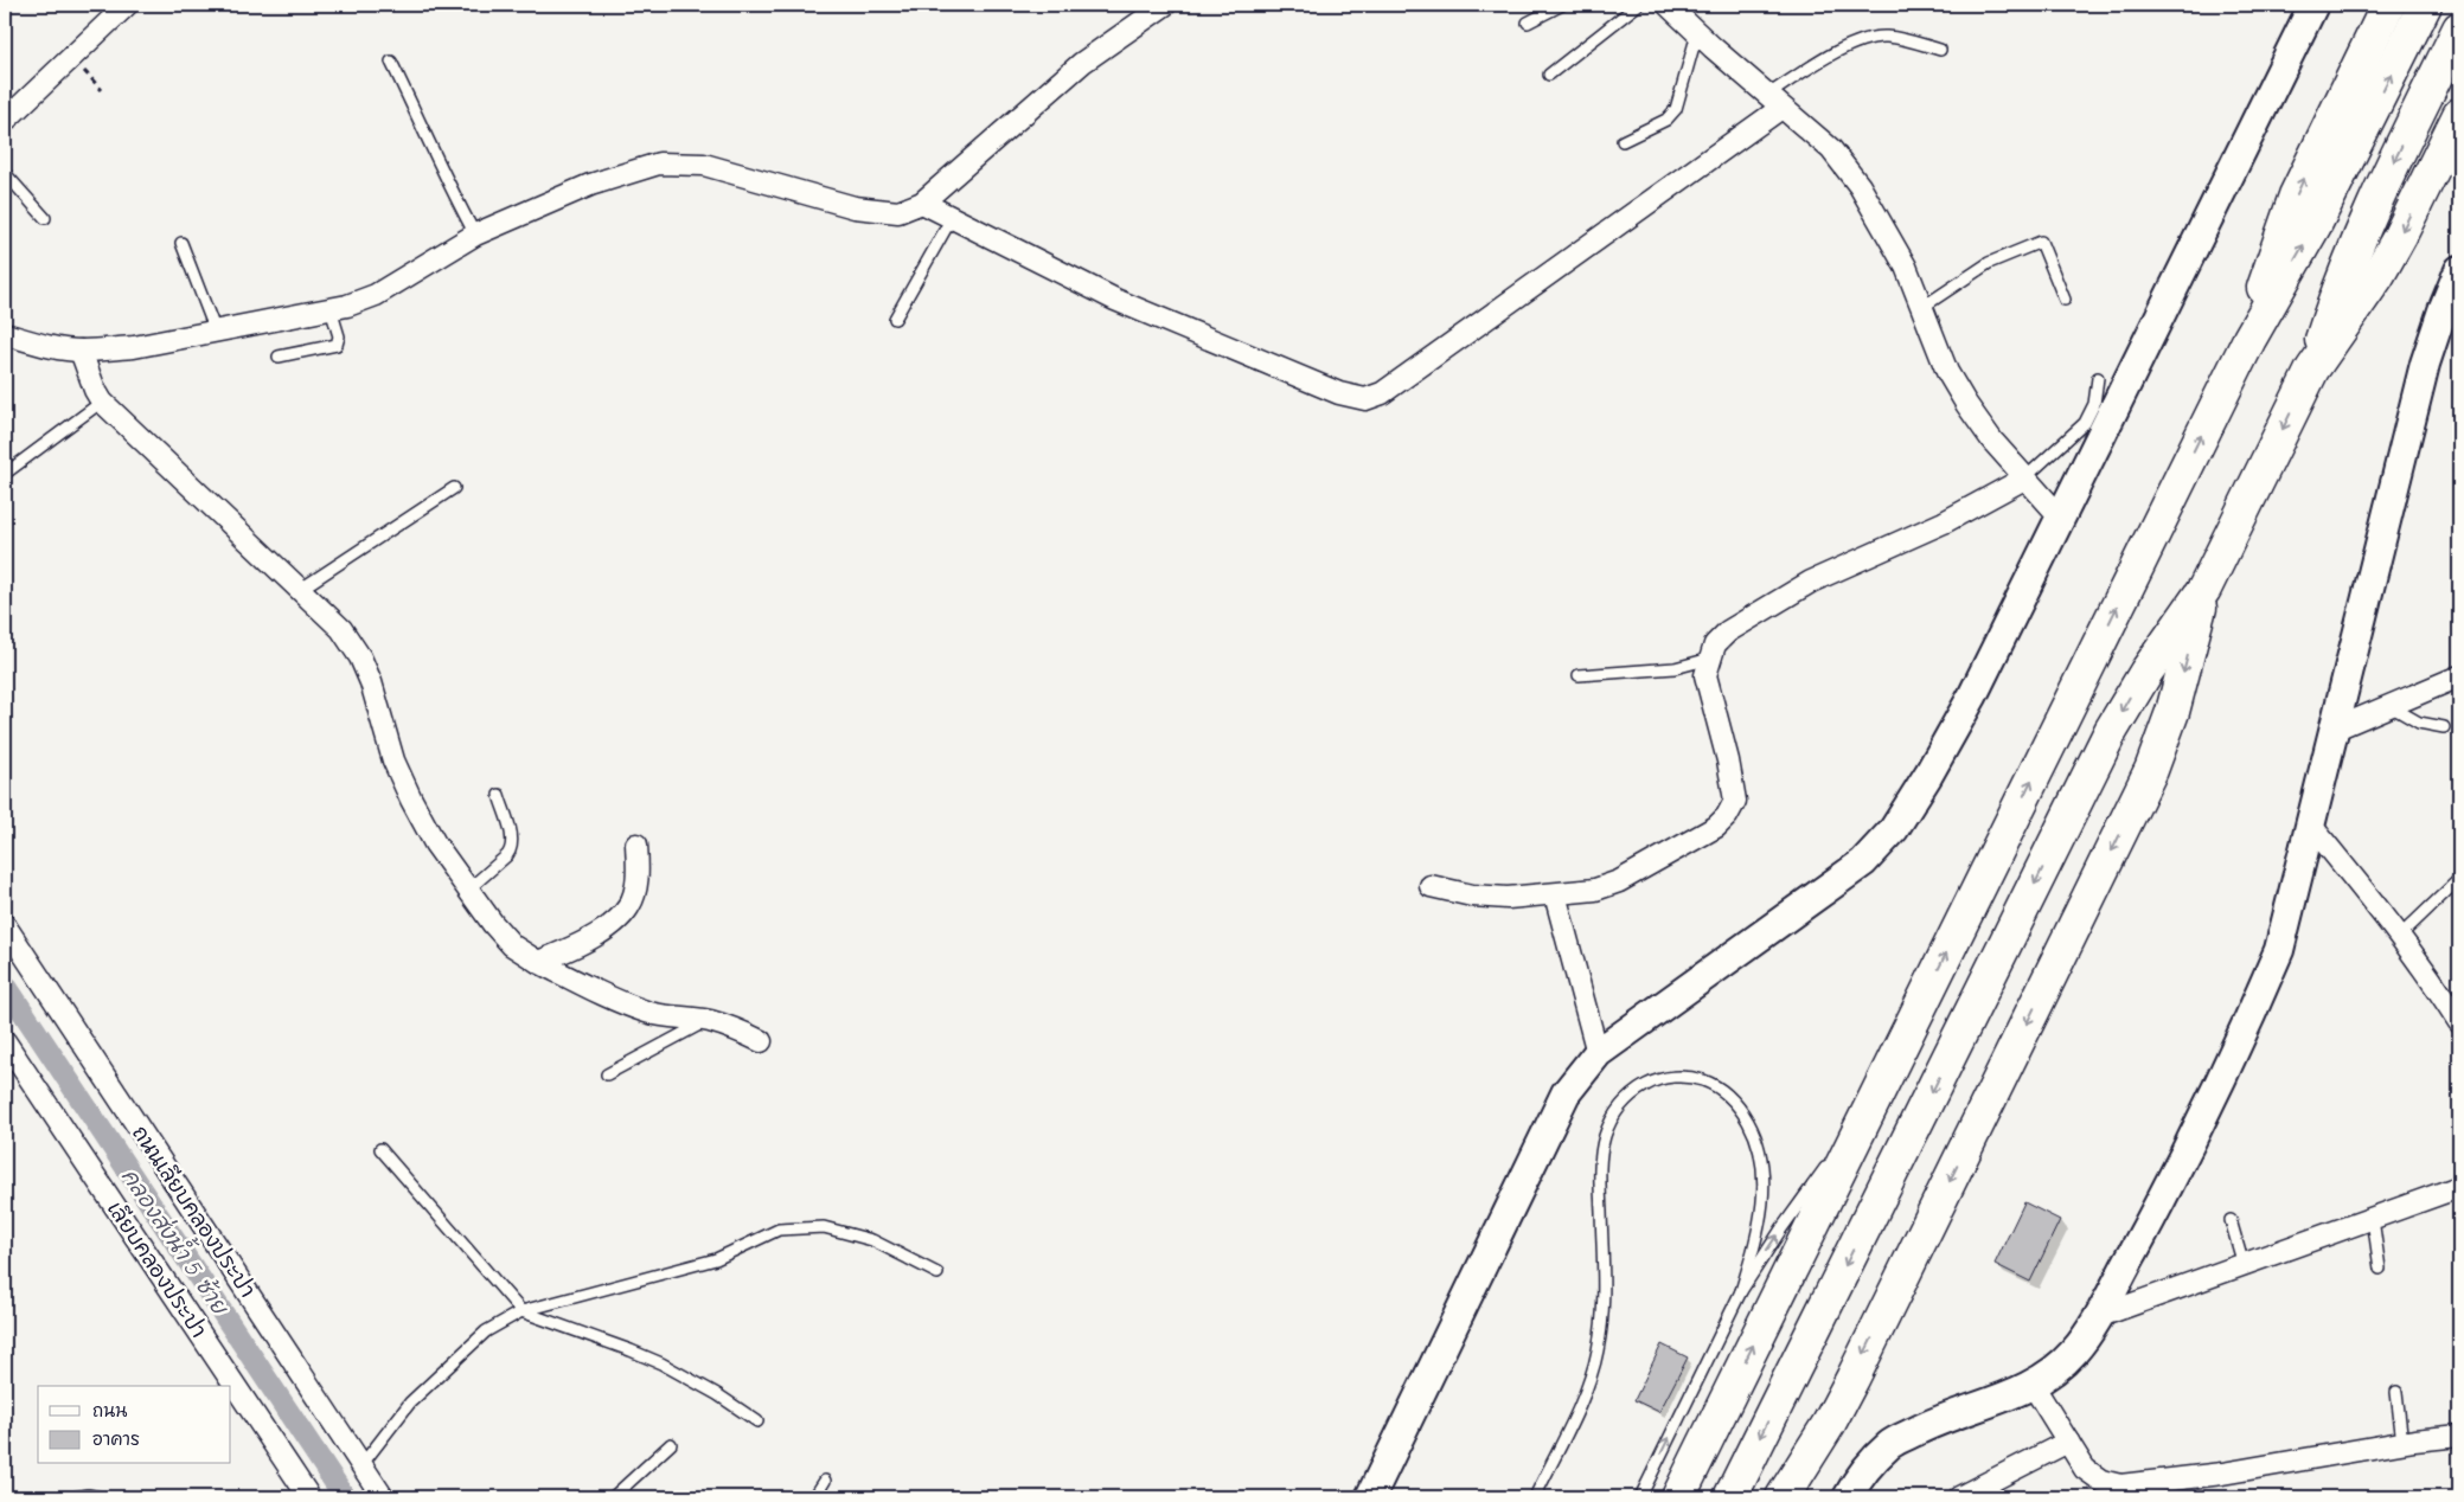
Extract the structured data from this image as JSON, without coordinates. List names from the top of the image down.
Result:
{
  "streets": {
    "street": ["ถนนเลียบคลองประปา", "เลียบคลองประปา"]
  },
  "water": ["คลองส่งน้ำ 5 ซ้าย"],
  "legend": ["ถนน", "อาคาร"]
}
